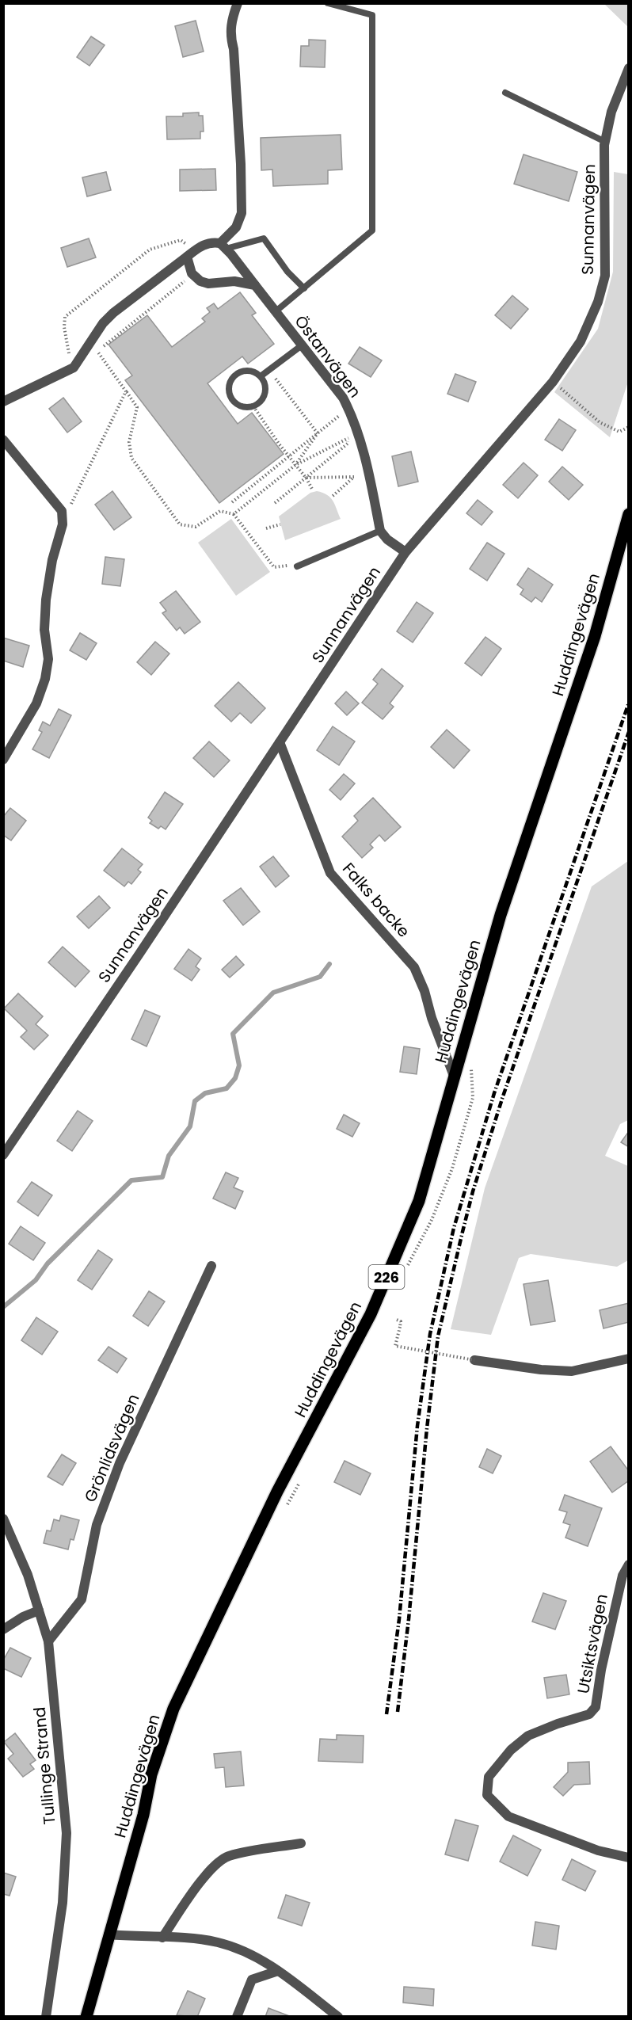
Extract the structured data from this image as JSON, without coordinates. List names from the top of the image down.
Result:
{
  "streets": {
    "main road": ["Huddingevägen", "226"],
    "street": [
      "Sunnanvägen",
      "Östanvägen",
      "Falks backe",
      "Grönlidsvägen",
      "Utsiktsvägen",
      "Tullinge Strand"
    ]
  },
  "crossings": [
    ["Sunnanvägen", "Falks backe"],
    ["Huddingevägen", "Falks backe"],
    ["Grönlidsvägen", "Tullinge Strand"]
  ]
}
